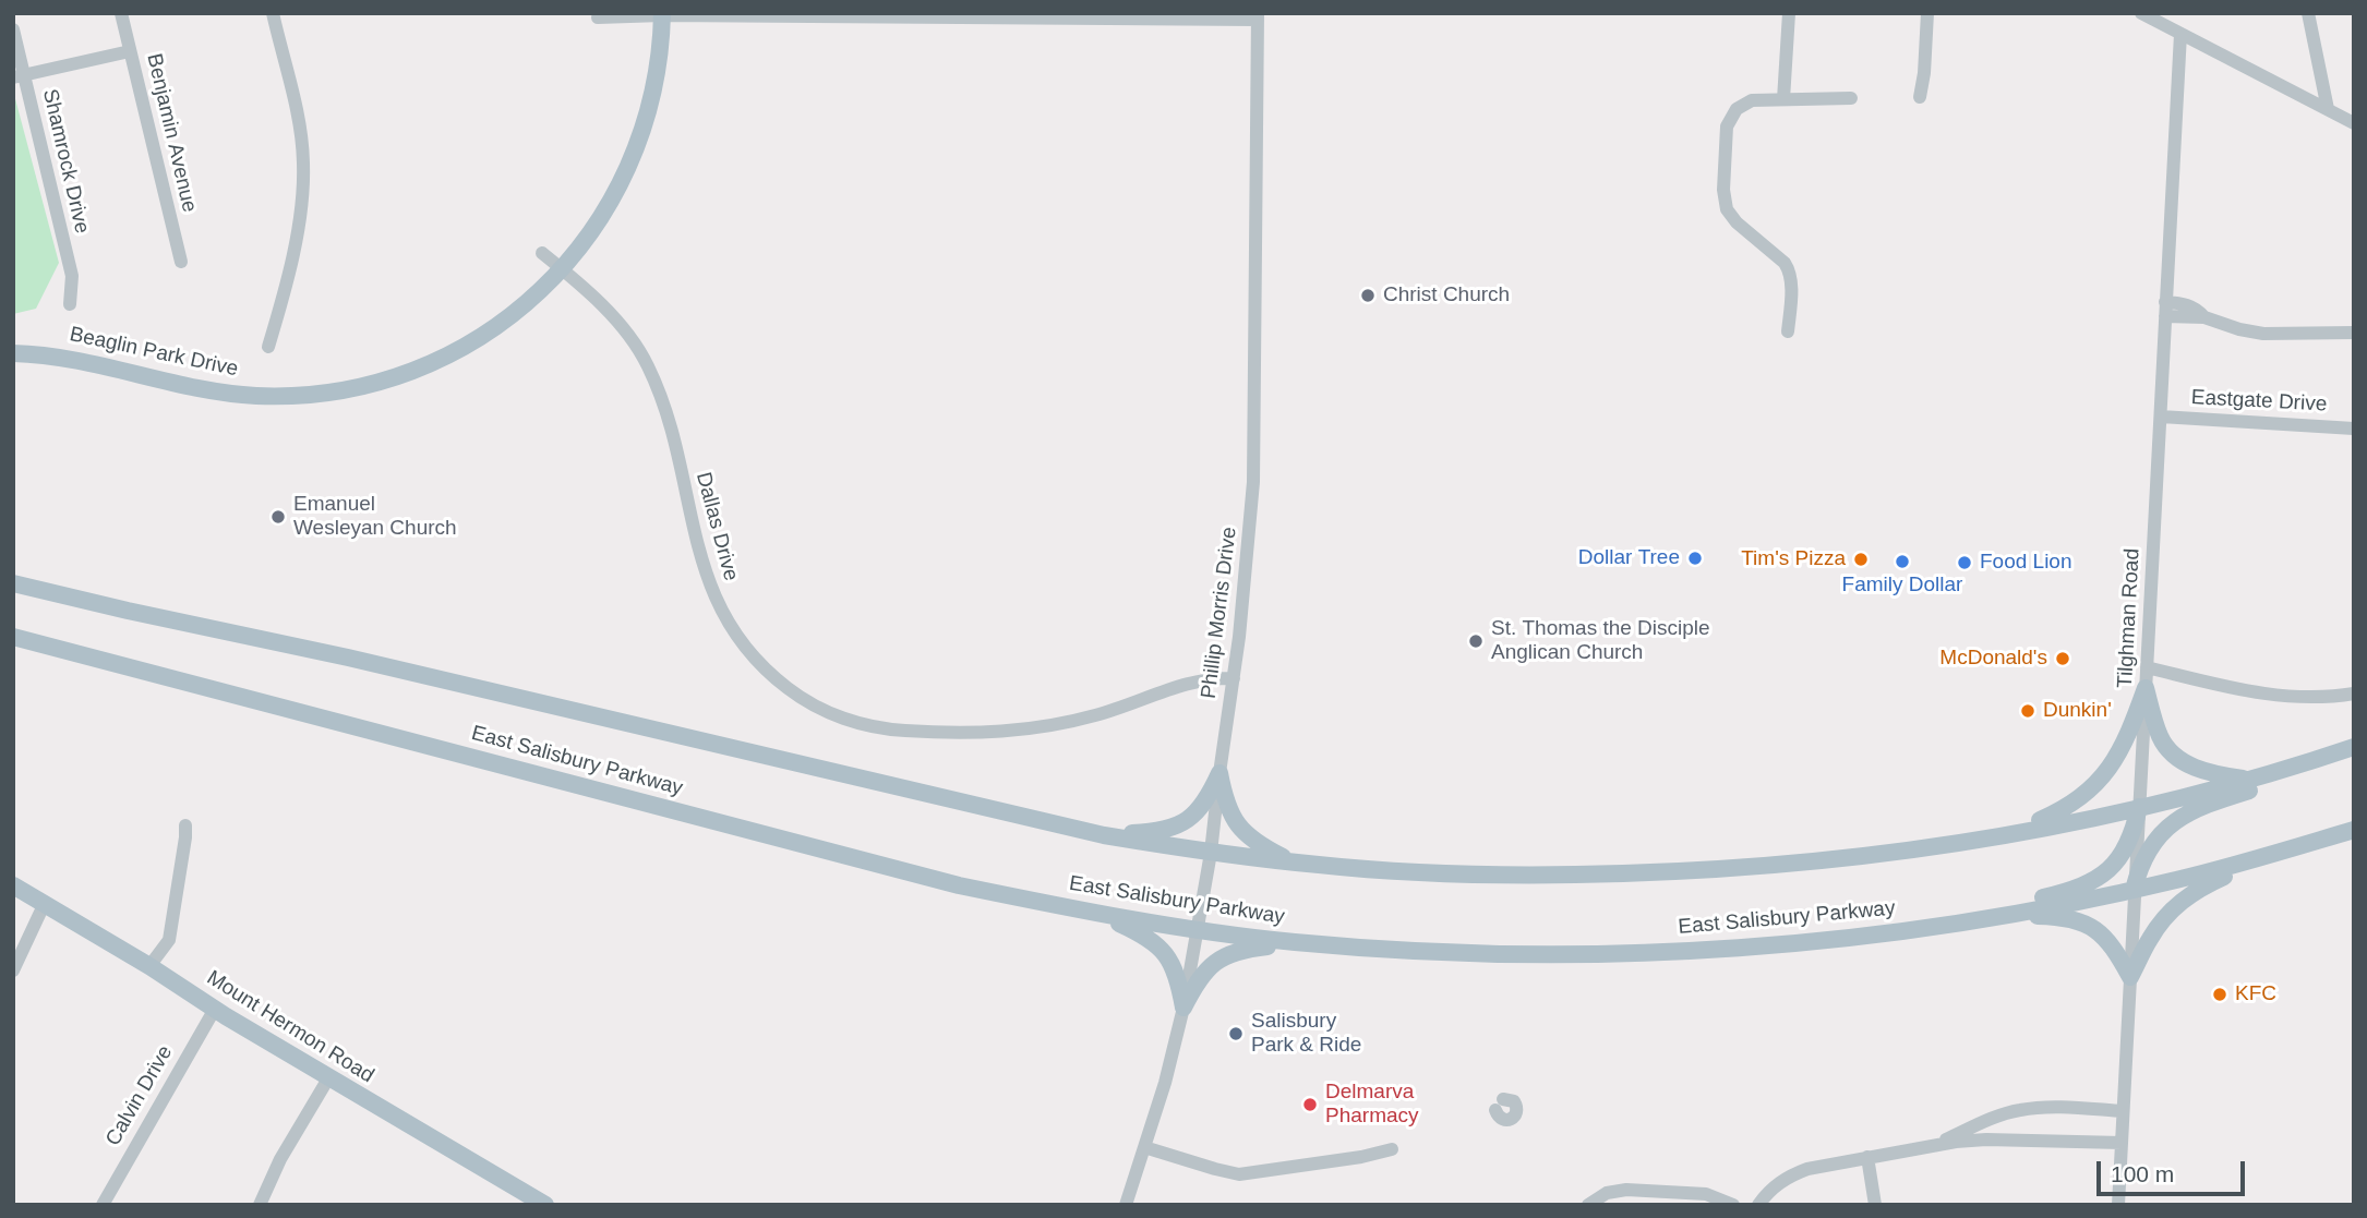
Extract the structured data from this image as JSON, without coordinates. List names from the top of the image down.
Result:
{
  "streets": {
    "main road": ["Beaglin Park Drive", "East Salisbury Parkway", "Mount Hermon Road"],
    "street": [
      "Benjamin Avenue",
      "Shamrock Drive",
      "Eastgate Drive",
      "Dallas Drive",
      "Phillip Morris Drive",
      "Tilghman Road",
      "Calvin Drive"
    ]
  },
  "crossings": [
    ["Beaglin Park Drive", "Dallas Drive"],
    ["Eastgate Drive", "Tilghman Road"],
    ["Dallas Drive", "Phillip Morris Drive"],
    ["Phillip Morris Drive", "East Salisbury Parkway"],
    ["Tilghman Road", "East Salisbury Parkway"],
    ["Mount Hermon Road", "Calvin Drive"]
  ],
  "places": [
    "Christ Church",
    "Emanuel Wesleyan Church",
    "Dollar Tree",
    "Tim's Pizza",
    "Family Dollar",
    "Food Lion",
    "St. Thomas the Disciple Anglican Church",
    "McDonald's",
    "Dunkin'",
    "KFC",
    "Salisbury Park & Ride",
    "Delmarva Pharmacy"
  ],
  "scale_bar": "100 m"
}
